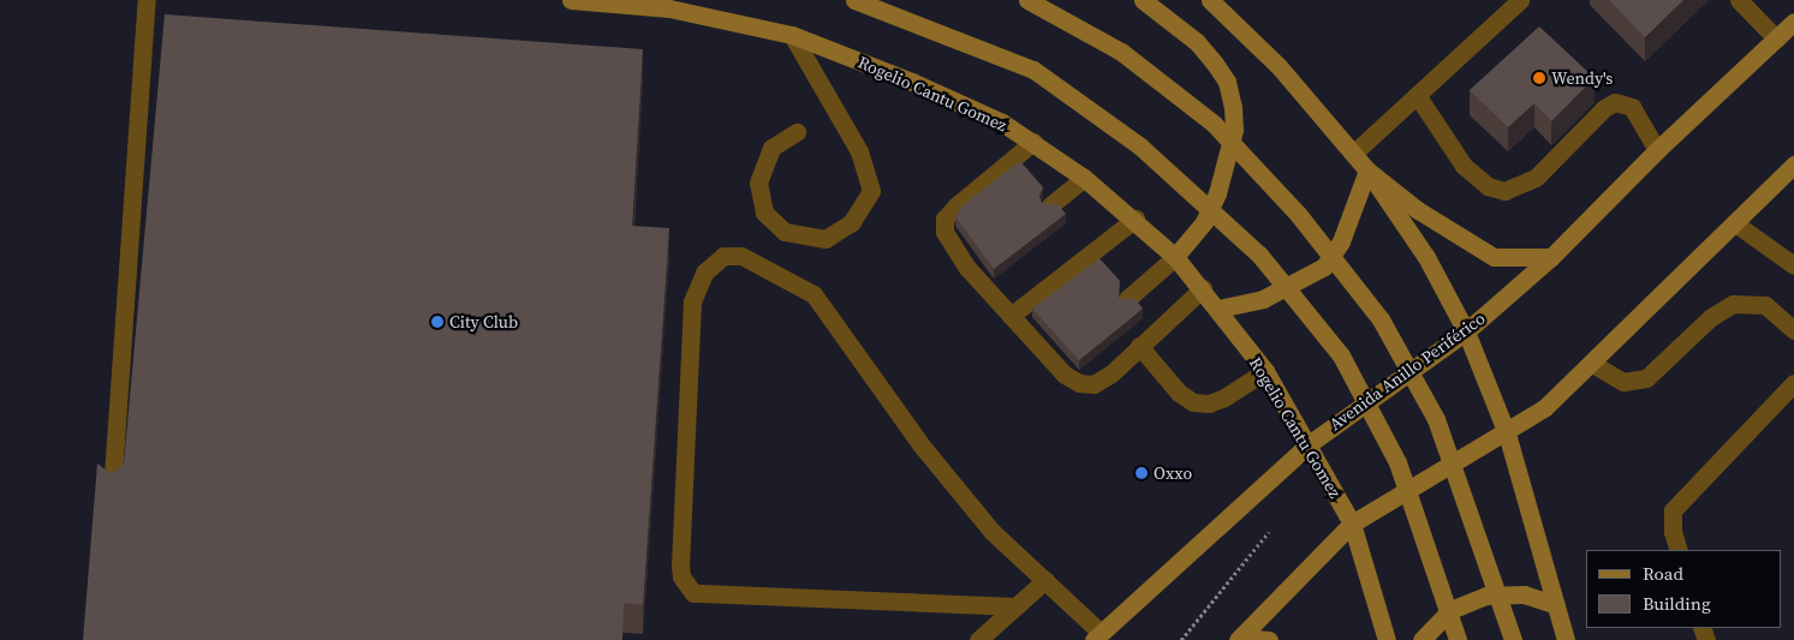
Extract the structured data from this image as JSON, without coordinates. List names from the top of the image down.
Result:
{
  "streets": {
    "street": ["Rogelio Cantu Gomez", "Avenida Anillo Periférico"]
  },
  "crossings": [
    ["Rogelio Cantu Gomez", "Avenida Anillo Periférico"]
  ],
  "places": ["Wendy's", "City Club", "Oxxo"],
  "legend": ["Road", "Building"]
}
